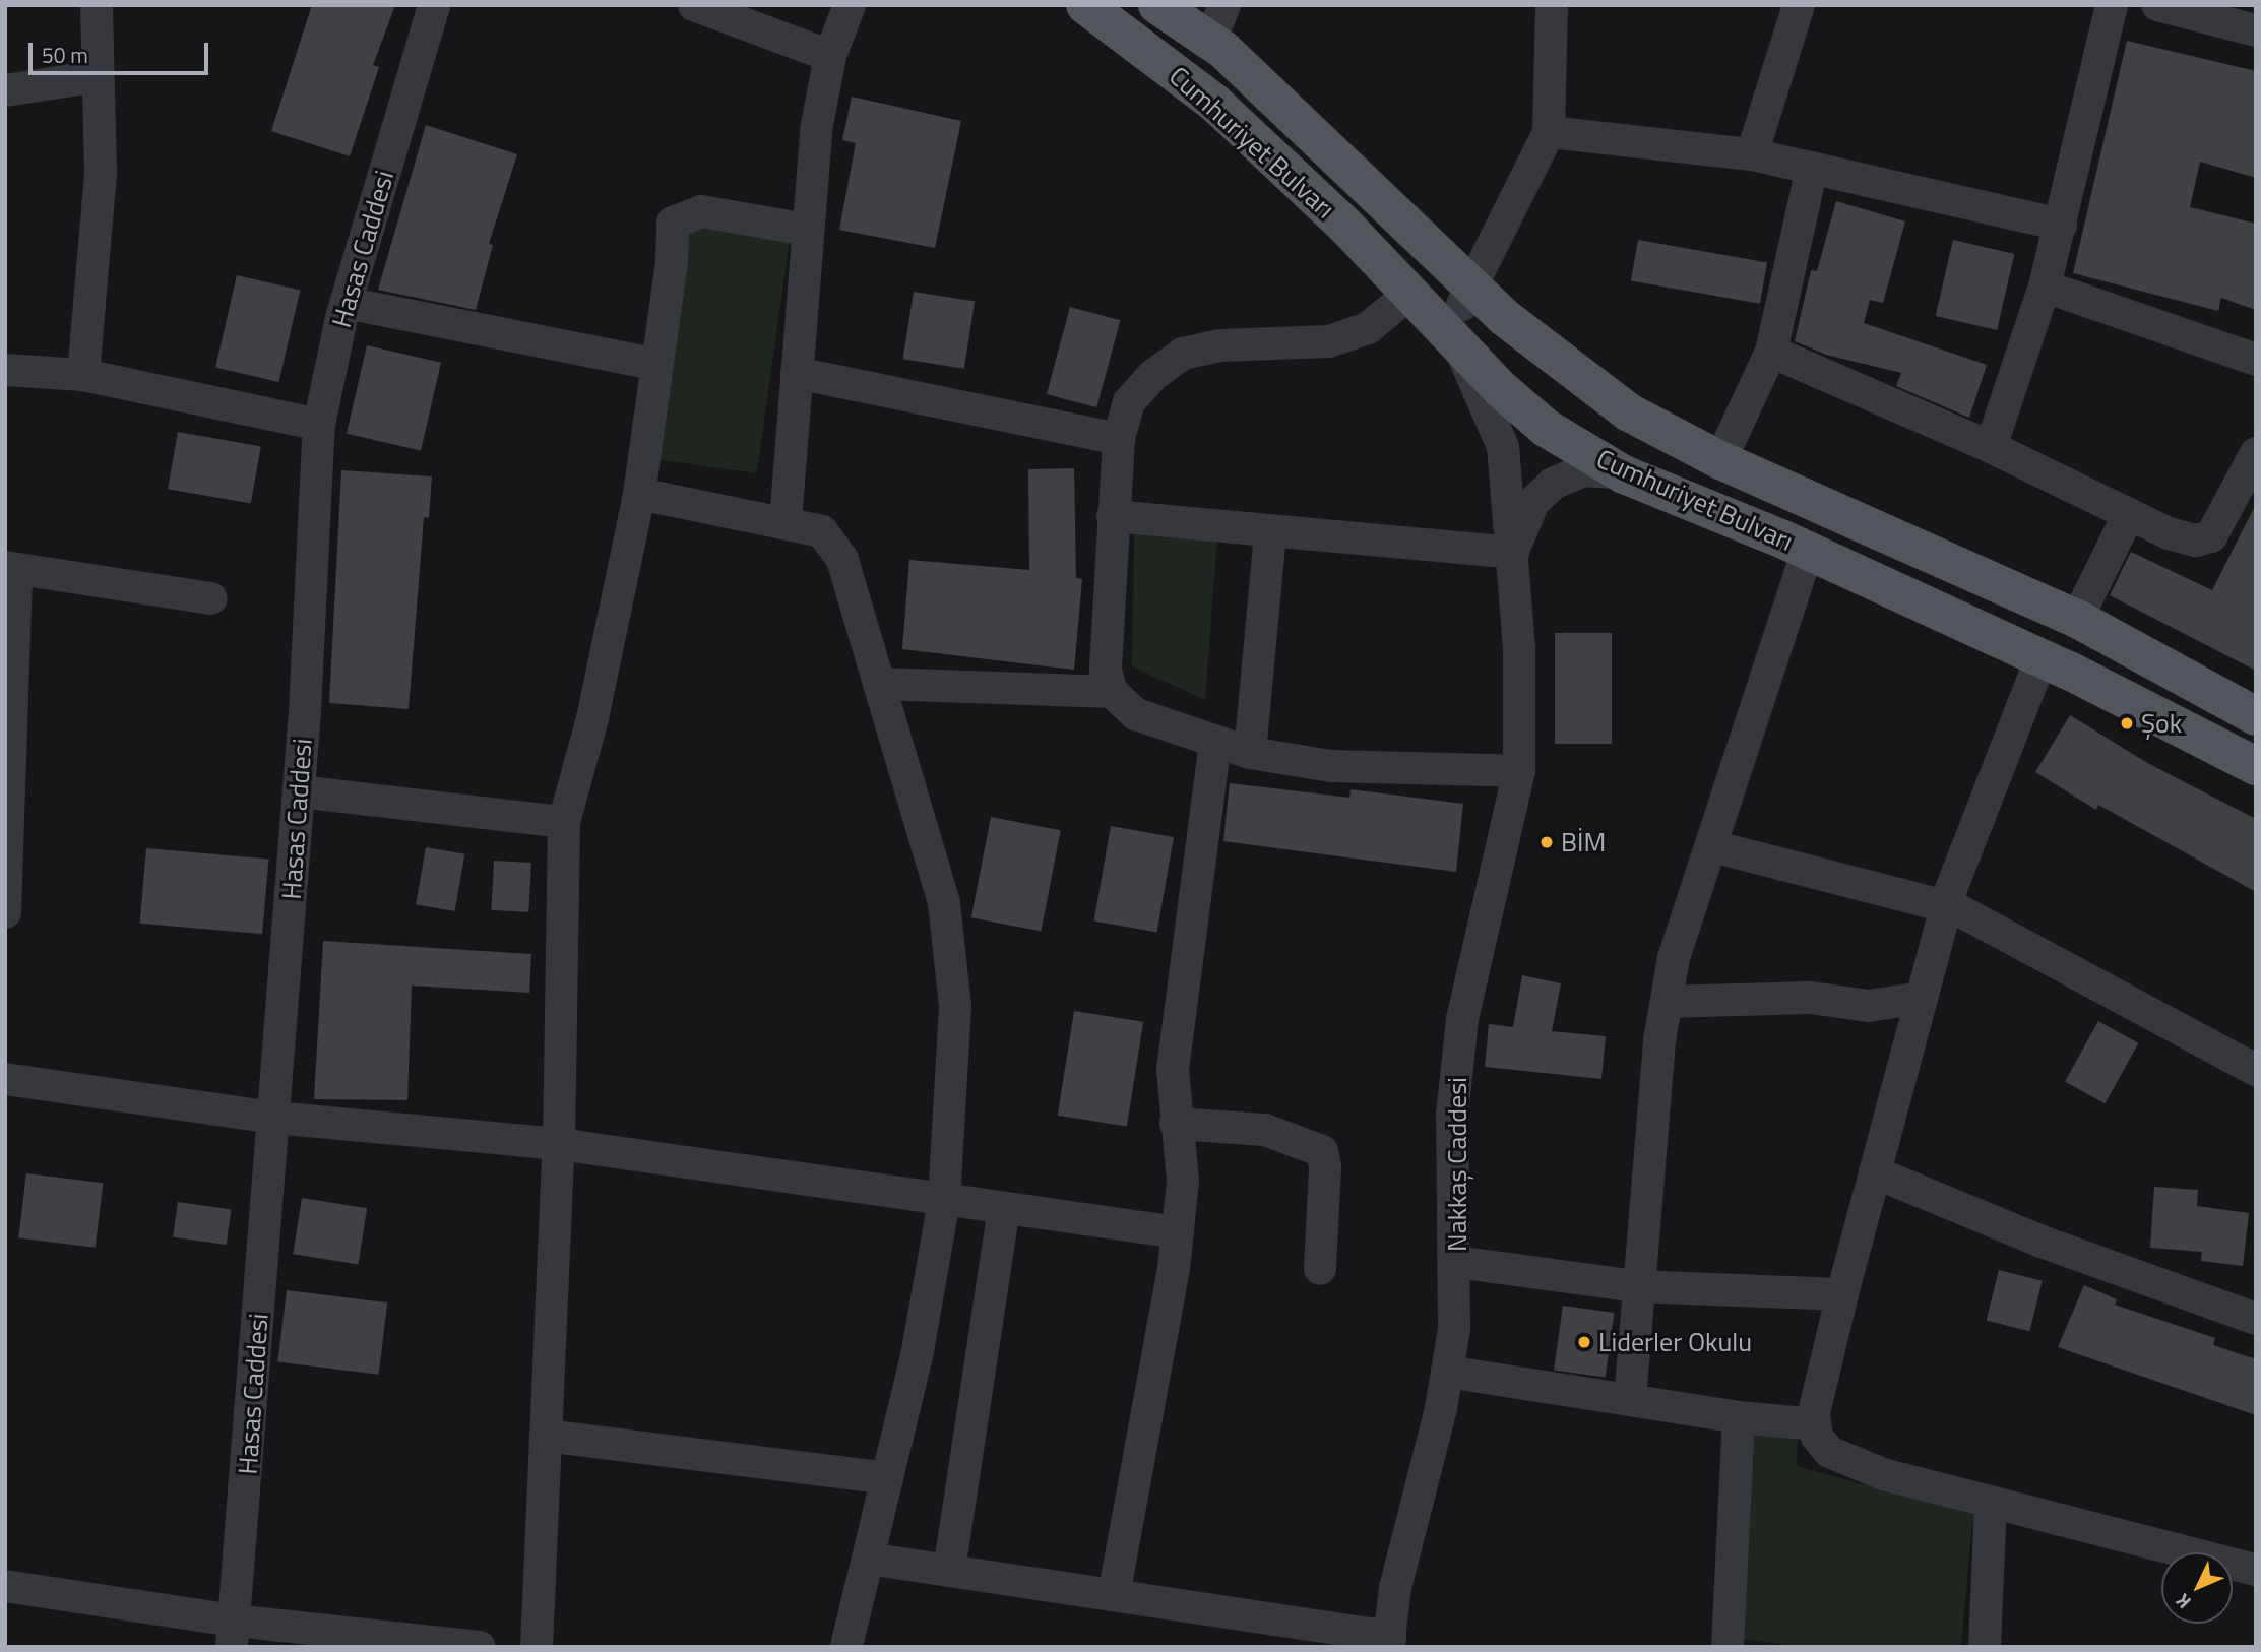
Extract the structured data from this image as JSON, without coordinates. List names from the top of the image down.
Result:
{
  "streets": {
    "main road": ["Cumhuriyet Bulvarı"],
    "street": ["Hasas Caddesi", "Nakkaş Caddesi"]
  },
  "crossings": [
    ["Cumhuriyet Bulvarı", "Nakkaş Caddesi"]
  ],
  "places": ["Şok", "BİM", "Liderler Okulu"],
  "scale_bar": "50 m",
  "north": "bottom left"
}
